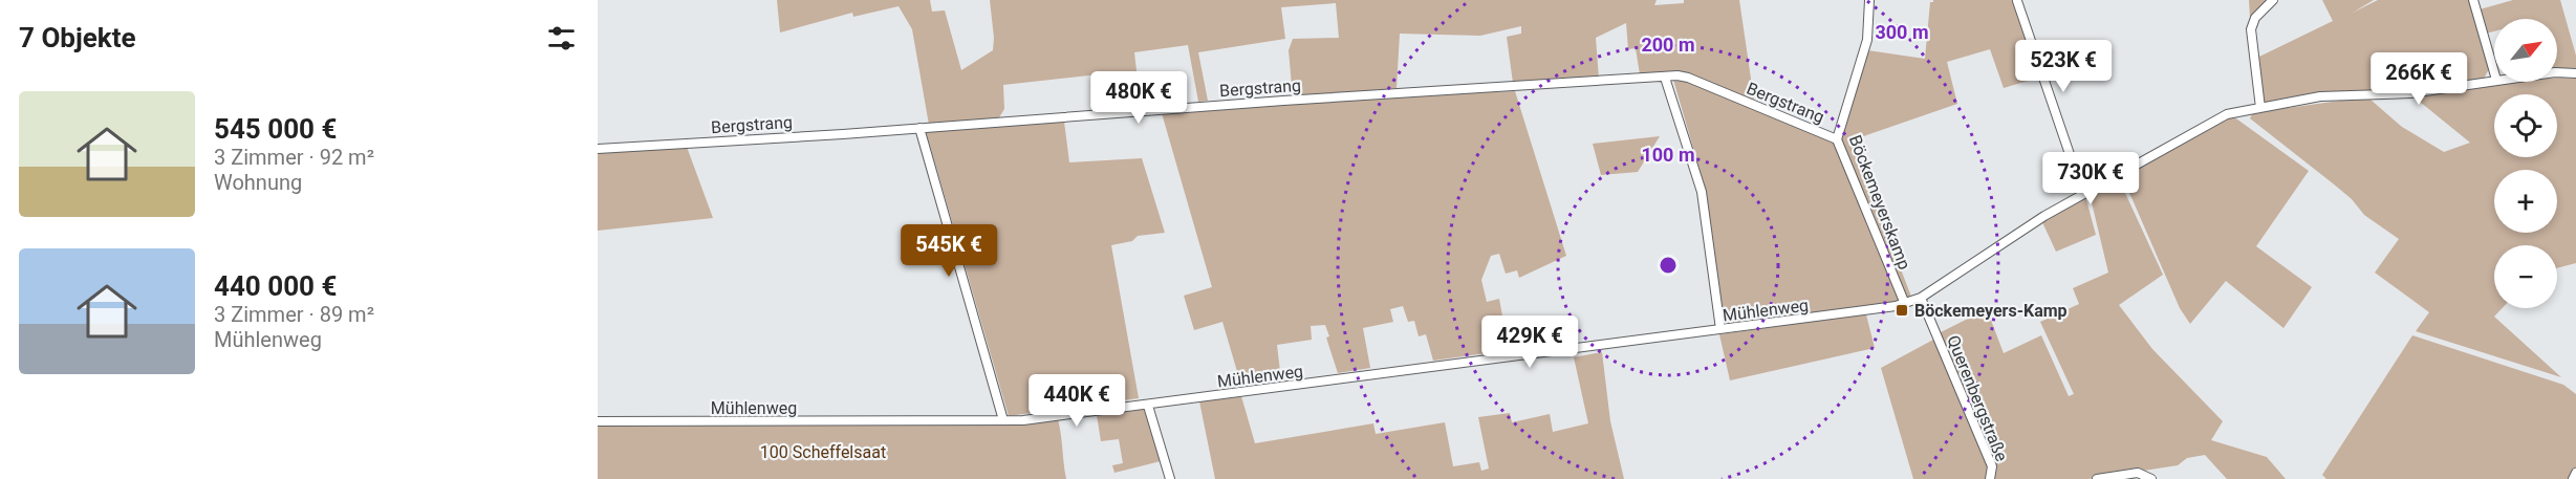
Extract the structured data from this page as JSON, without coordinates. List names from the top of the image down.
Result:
{
  "streets": {
    "street": [
      "Bergstrang",
      "Böckemeyerskamp",
      "Mühlenweg",
      "Querenbergstraße"
    ]
  },
  "crossings": [
    ["Bergstrang", "Böckemeyerskamp"],
    ["Böckemeyerskamp", "Mühlenweg"],
    ["Mühlenweg", "Querenbergstraße"]
  ],
  "parks": ["100 Scheffelsaat"],
  "places": {
    "transit": ["Böckemeyers-Kamp"]
  },
  "north": "top right",
  "page": {
    "heading": "7 Objekte",
    "map_buttons": ["+", "−"],
    "price": [
      "523K €",
      "266K €",
      "480K €",
      "730K €",
      "545K €",
      "429K €",
      "440K €"
    ],
    "list": [
      {
        "name": "545 000 €",
        "note": "3 Zimmer · 92 m² · Wohnung"
      },
      {
        "name": "440 000 €",
        "note": "3 Zimmer · 89 m² · Mühlenweg"
      }
    ]
  },
  "rings": ["300 m", "200 m", "100 m"]
}
